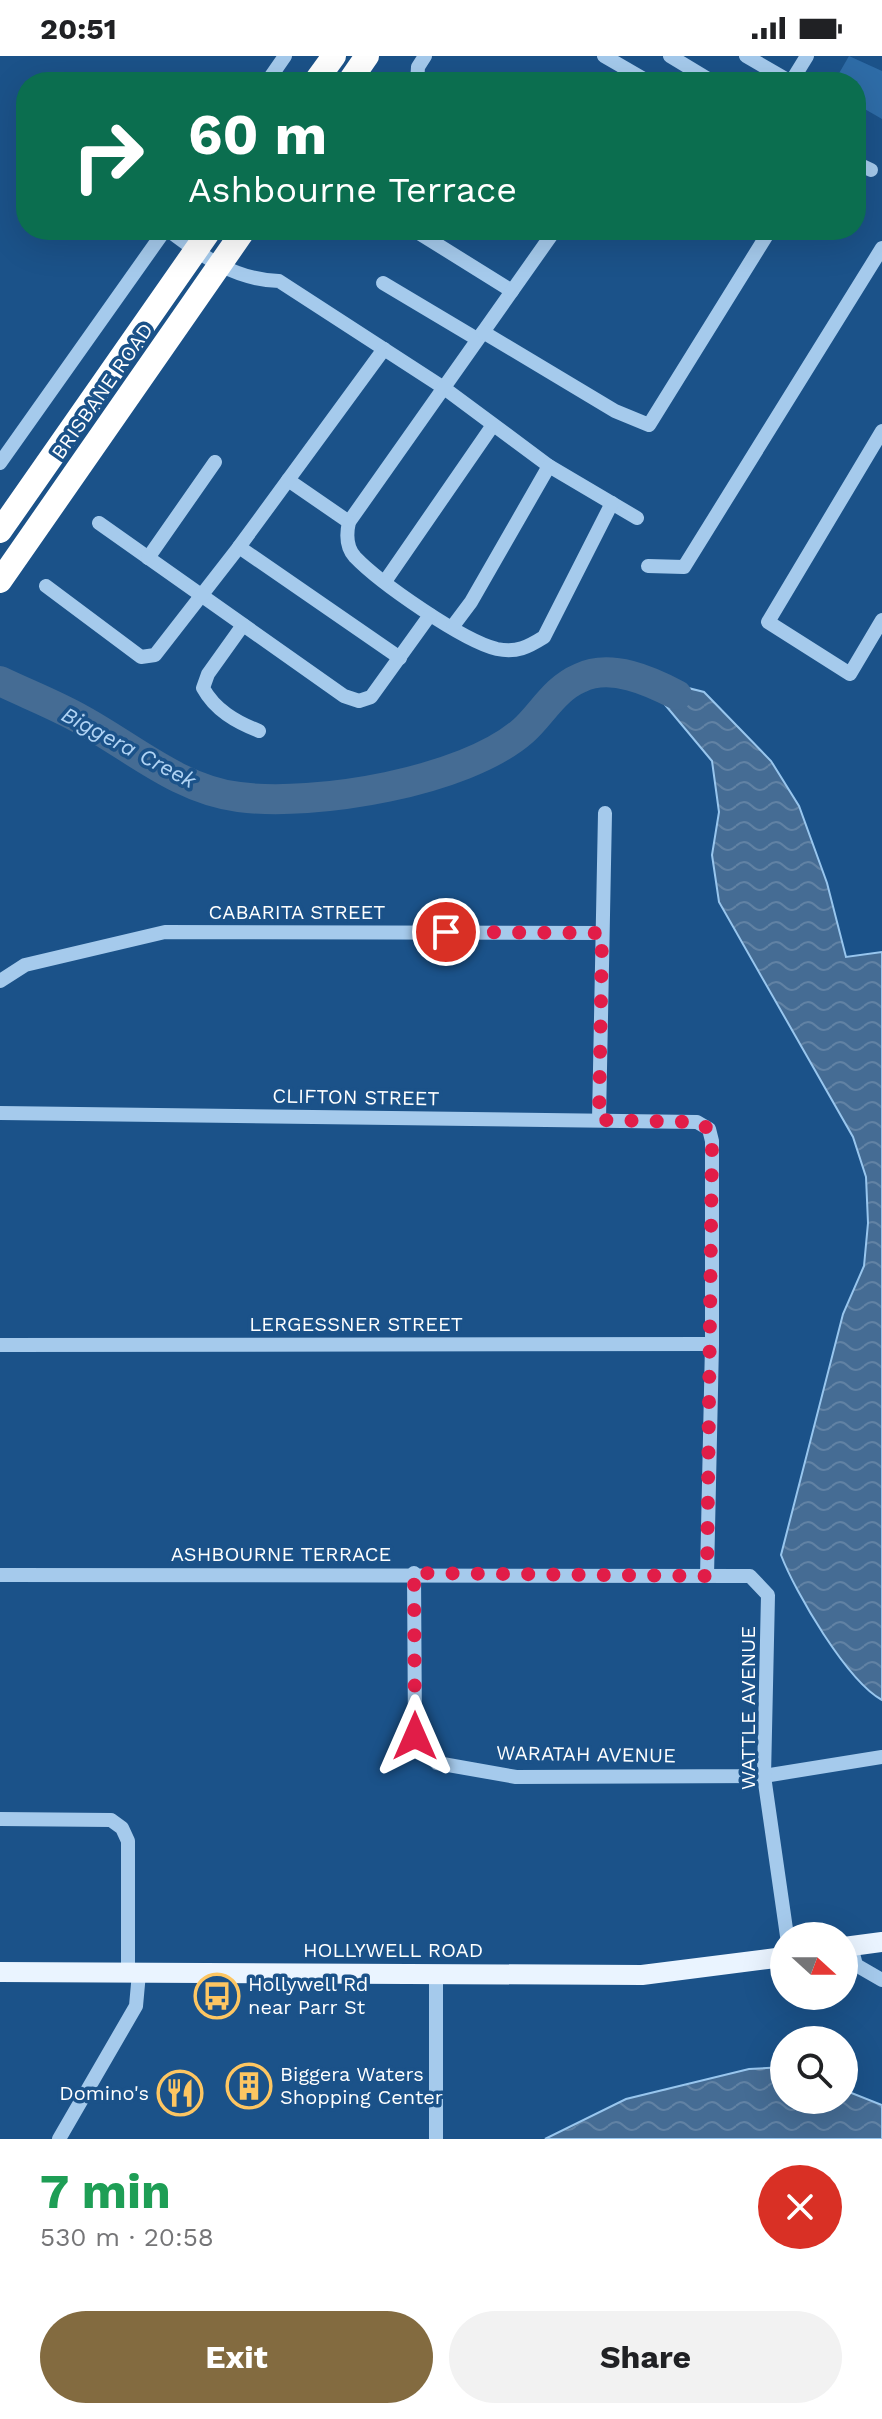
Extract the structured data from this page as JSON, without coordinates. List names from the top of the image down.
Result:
{
  "streets": {
    "highway": ["BRISBANE ROAD"],
    "main road": ["HOLLYWELL ROAD"],
    "street": [
      "CABARITA STREET",
      "CLIFTON STREET",
      "LERGESSNER STREET",
      "ASHBOURNE TERRACE",
      "WATTLE AVENUE",
      "WARATAH AVENUE"
    ]
  },
  "crossings": [
    ["CLIFTON STREET", "LERGESSNER STREET"],
    ["ASHBOURNE TERRACE", "WATTLE AVENUE"],
    ["ASHBOURNE TERRACE", "WARATAH AVENUE"],
    ["WATTLE AVENUE", "WARATAH AVENUE"]
  ],
  "water": ["Biggera Creek"],
  "places": {
    "bus stop": ["Hollywell Rd near Parr St"],
    "building": ["Biggera Waters Shopping Center"],
    "restaurant": ["Domino's"]
  },
  "north": "right",
  "page": {
    "status": "20:51",
    "turn": ["60 m", "Ashbourne Terrace"],
    "heading": ["7 min", "530 m · 20:58"],
    "buttons": ["Exit", "Share"]
  }
}
